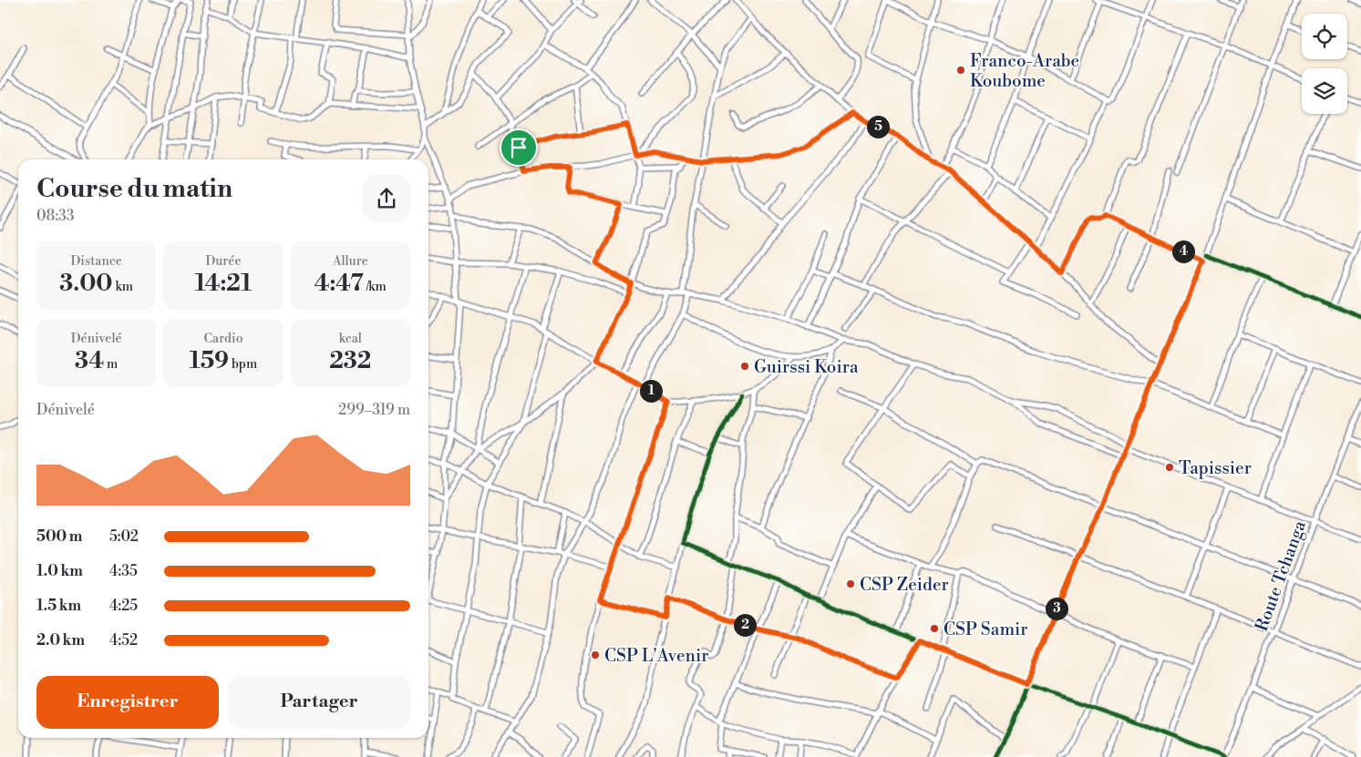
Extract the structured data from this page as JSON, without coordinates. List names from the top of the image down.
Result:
{
  "streets": {
    "street": ["Route Tchanga"]
  },
  "places": [
    "Franco-Arabe Koubome",
    "Guirssi Koira",
    "Tapissier",
    "CSP Zeider",
    "CSP Samir",
    "CSP L'Avenir"
  ],
  "page": {
    "pins": [
      "5",
      "4",
      "1",
      "3",
      "2"
    ],
    "heading": ["Course du matin", "08:33"],
    "stats": [
      ["Distance", "3.00 km"],
      ["Durée", "14:21"],
      ["Allure", "4:47 /km"],
      ["Dénivelé", "34 m"],
      ["Cardio", "159 bpm"],
      ["kcal", "232"]
    ],
    "chart": ["Dénivelé", "299–319 m"],
    "list": [
      {
        "name": "500 m",
        "note": "5:02"
      },
      {
        "name": "1.0 km",
        "note": "4:35"
      },
      {
        "name": "1.5 km",
        "note": "4:25"
      },
      {
        "name": "2.0 km",
        "note": "4:52"
      }
    ],
    "buttons": ["Enregistrer", "Partager"]
  }
}
